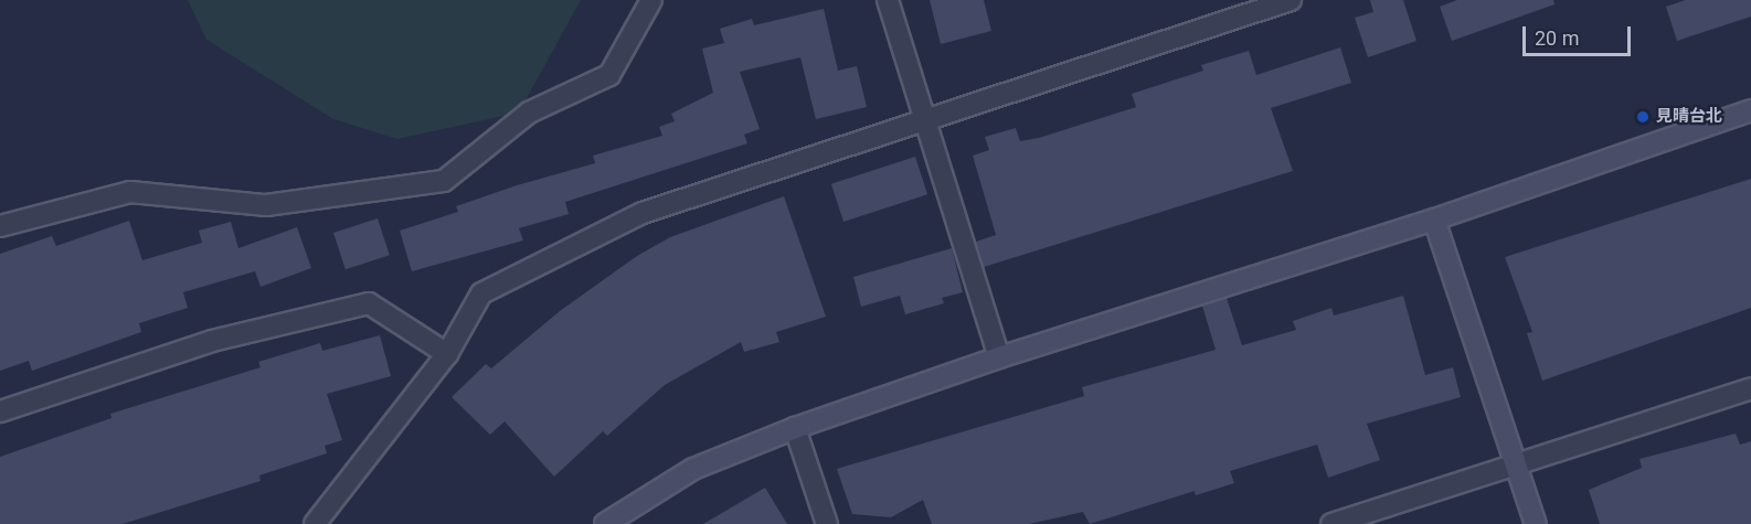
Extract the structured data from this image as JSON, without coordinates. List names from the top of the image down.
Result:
{
  "places": ["見晴台北"],
  "scale_bar": "20 m"
}
